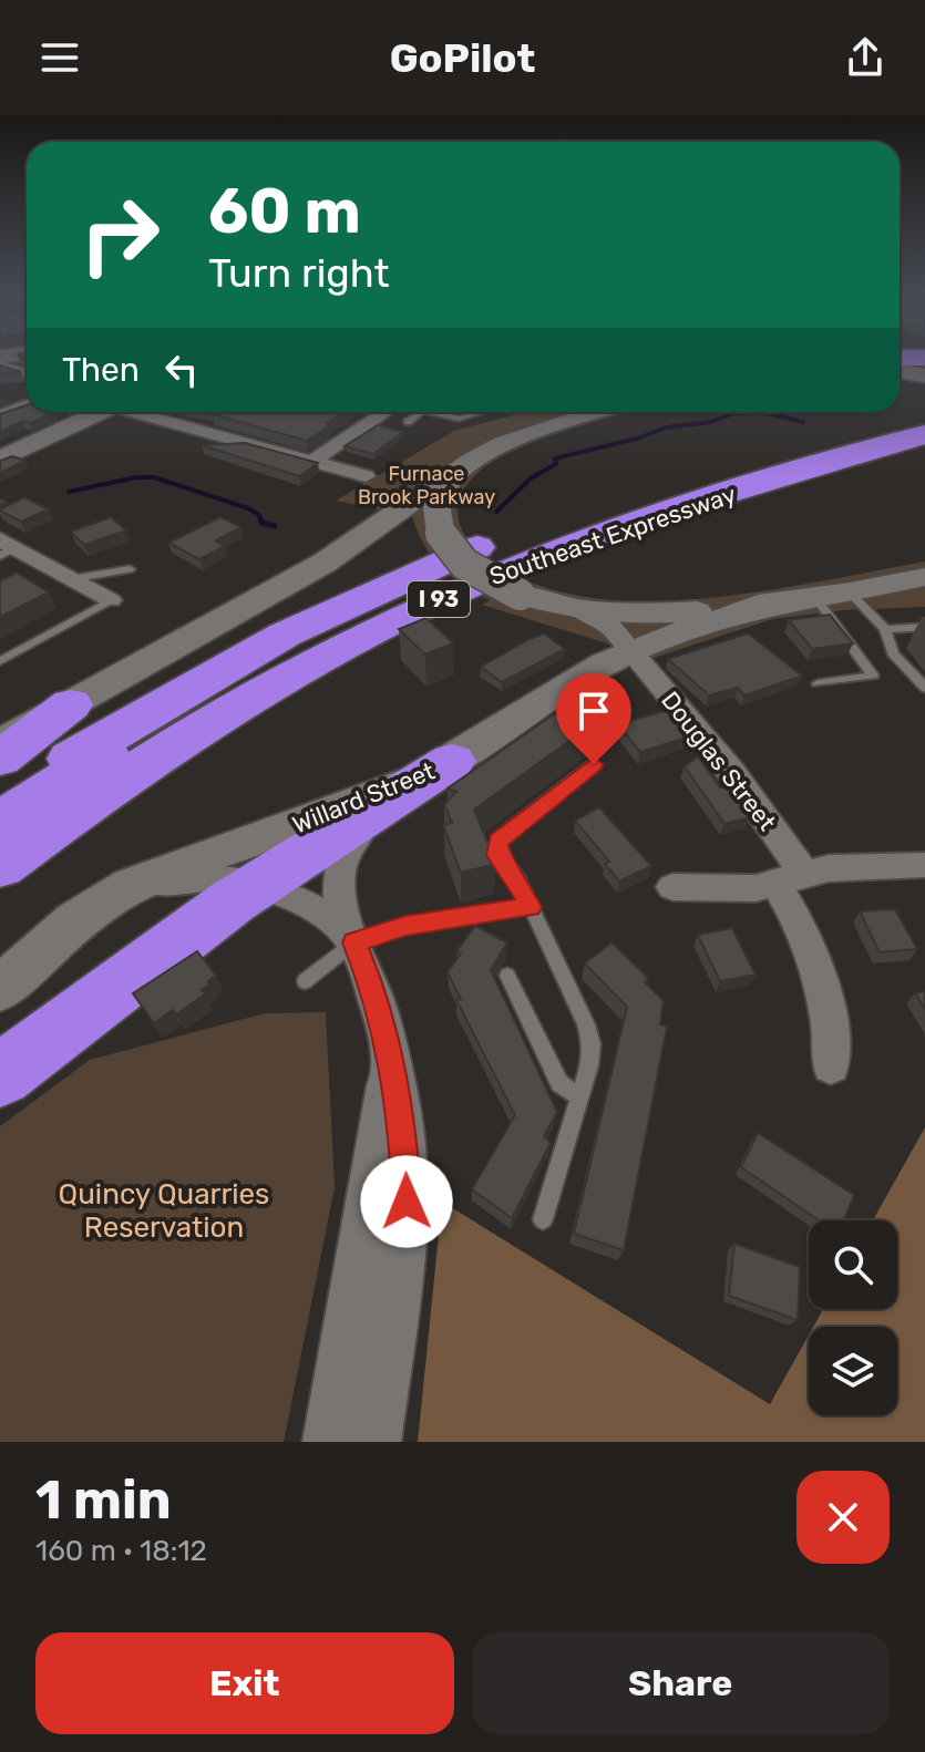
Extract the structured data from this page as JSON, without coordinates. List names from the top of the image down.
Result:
{
  "streets": {
    "highway": ["Southeast Expressway", "I 93"],
    "main road": ["Willard Street"],
    "street": ["Douglas Street"]
  },
  "crossings": [
    ["Southeast Expressway", "I 93"],
    ["Douglas Street", "Willard Street"]
  ],
  "parks": ["Furnace Brook Parkway", "Quincy Quarries Reservation"],
  "page": {
    "header": "GoPilot",
    "turn": ["60 m", "Turn right"],
    "then": "Then",
    "heading": ["1 min", "160 m · 18:12"],
    "buttons": ["Exit", "Share"]
  }
}
